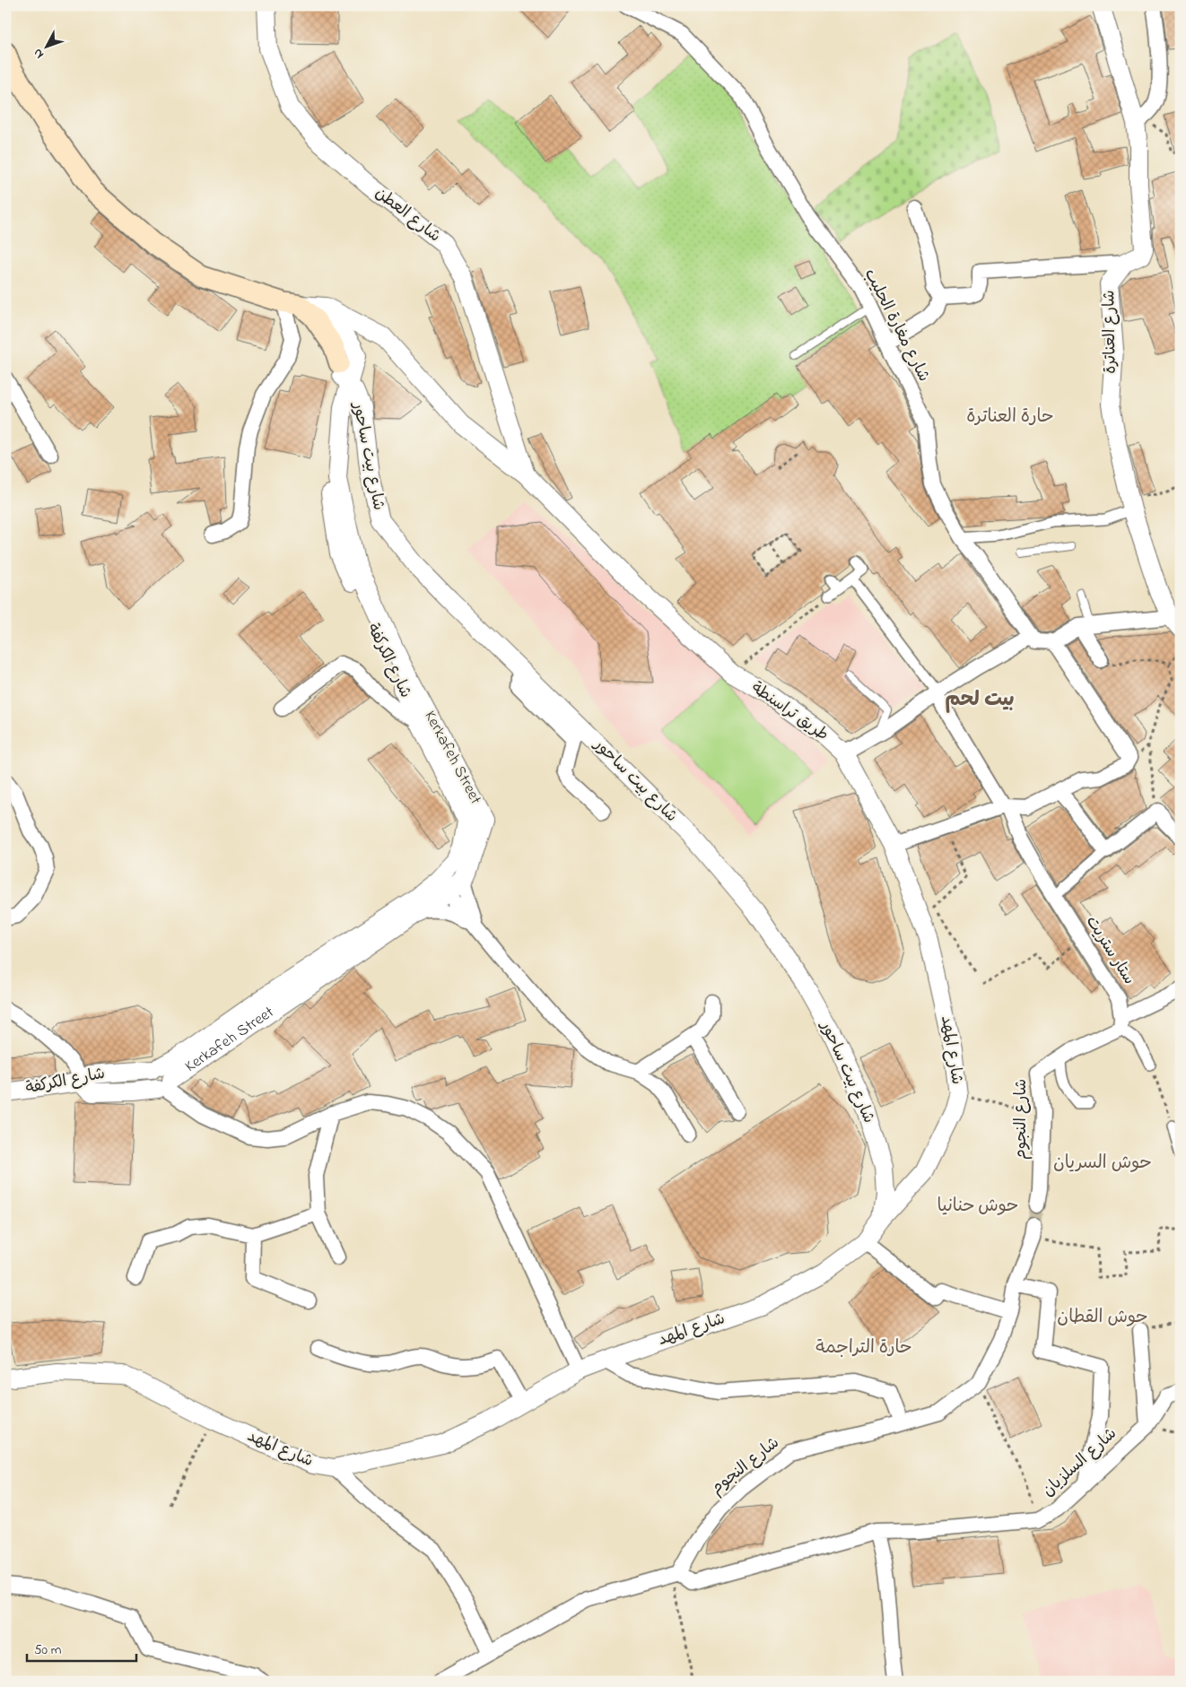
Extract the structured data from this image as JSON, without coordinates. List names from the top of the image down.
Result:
{
  "streets": {
    "street": [
      "شارع العطن",
      "شارع مغارة الحليب",
      "شارع العناترة",
      "شارع بيت ساحور",
      "شارع الكركفة",
      "طريق تراسنطة",
      "Kerkafeh Street",
      "ستار ستريت",
      "شارع المهد",
      "شارع النجوم",
      "شارع السلزيان"
    ]
  },
  "crossings": [
    ["شارع العطن", "طريق تراسنطة"],
    ["شارع بيت ساحور", "شارع الكركفة"],
    ["شارع بيت ساحور", "شارع المهد"],
    ["شارع الكركفة", "Kerkafeh Street"],
    ["طريق تراسنطة", "شارع المهد"],
    ["ستار ستريت", "شارع النجوم"],
    ["شارع النجوم", "شارع السلزيان"]
  ],
  "districts": [
    "حارة العناترة",
    "بيت لحم",
    "حوش السريان",
    "حوش حنانيا",
    "حوش القطان",
    "حارة التراجمة"
  ],
  "scale_bar": "50 m",
  "north": "bottom left"
}
